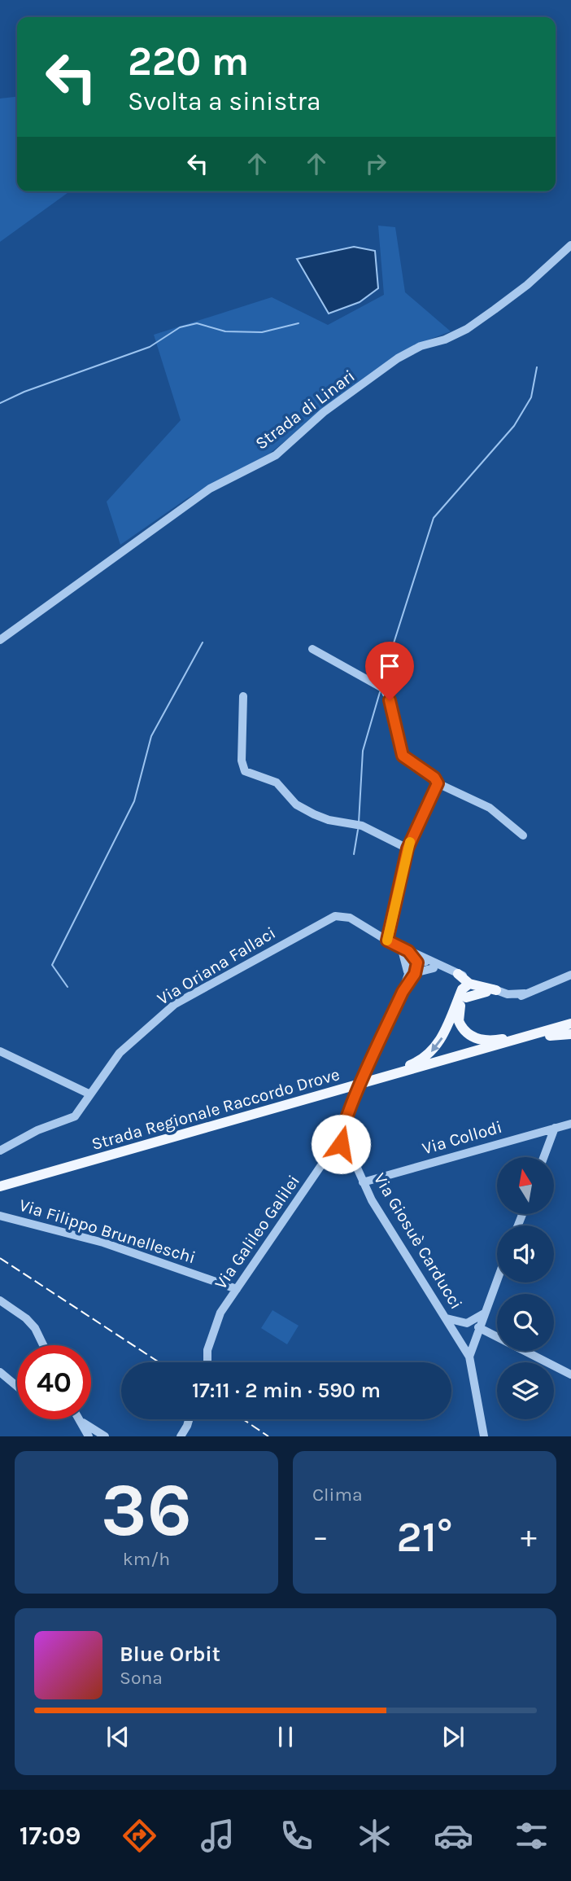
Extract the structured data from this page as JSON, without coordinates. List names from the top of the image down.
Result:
{
  "streets": {
    "main road": ["Strada Regionale Raccordo Drove"],
    "street": [
      "Strada di Linari",
      "Via Oriana Fallaci",
      "Via Collodi",
      "Via Filippo Brunelleschi",
      "Via Galileo Galilei",
      "Via Giosuè Carducci"
    ]
  },
  "crossings": [
    ["Via Collodi", "Via Giosuè Carducci"],
    ["Via Filippo Brunelleschi", "Via Galileo Galilei"],
    ["Via Galileo Galilei", "Via Giosuè Carducci"]
  ],
  "north": "top",
  "page": {
    "turn": ["220 m", "Svolta a sinistra"],
    "limit": "40",
    "trip": "17:11 · 2 min · 590 m",
    "tile": [
      ["36", "km/h"],
      "Clima"
    ],
    "heat": ["−", "21°", "+"],
    "song": ["Blue Orbit", "Sona"],
    "tabs": "17:09"
  }
}
